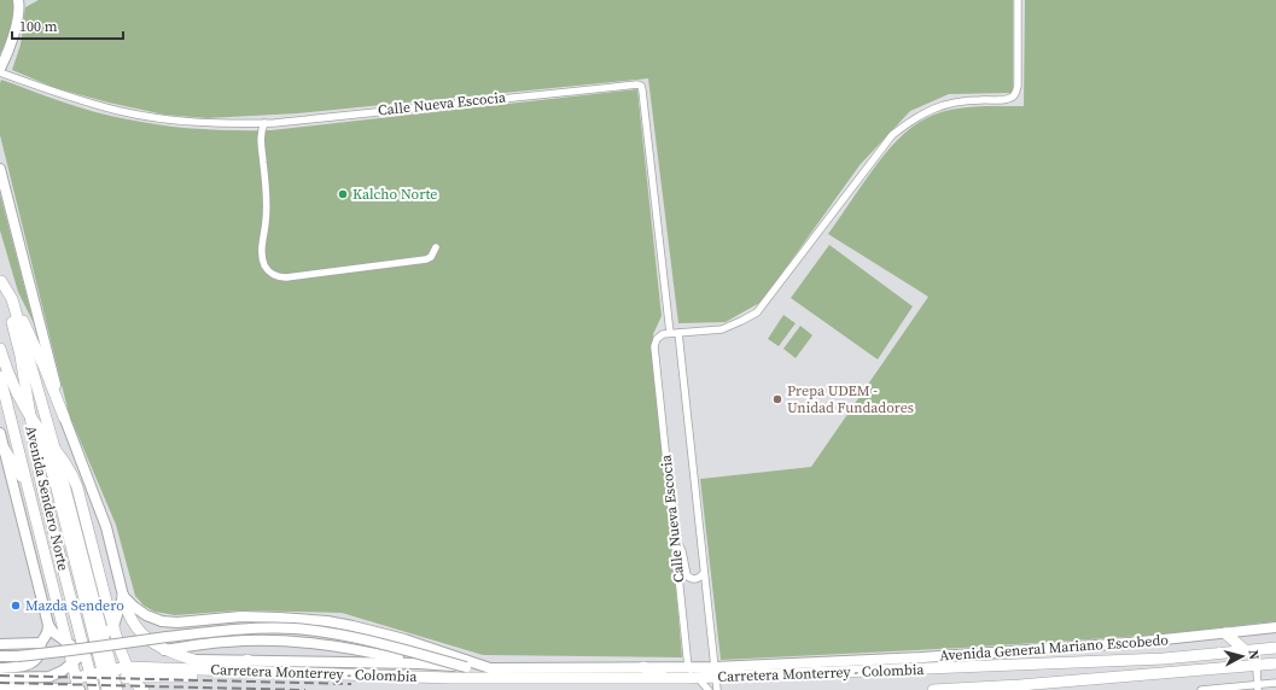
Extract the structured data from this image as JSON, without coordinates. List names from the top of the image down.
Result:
{
  "streets": {
    "main road": ["Avenida Sendero Norte", "Carretera Monterrey - Colombia"],
    "street": ["Calle Nueva Escocia", "Avenida General Mariano Escobedo"]
  },
  "crossings": [
    ["Calle Nueva Escocia", "Avenida General Mariano Escobedo"],
    ["Calle Nueva Escocia", "Carretera Monterrey - Colombia"],
    ["Avenida General Mariano Escobedo", "Carretera Monterrey - Colombia"]
  ],
  "places": ["Kalcho Norte", "Prepa UDEM - Unidad Fundadores", "Mazda Sendero"],
  "scale_bar": "100 m",
  "north": "right"
}
